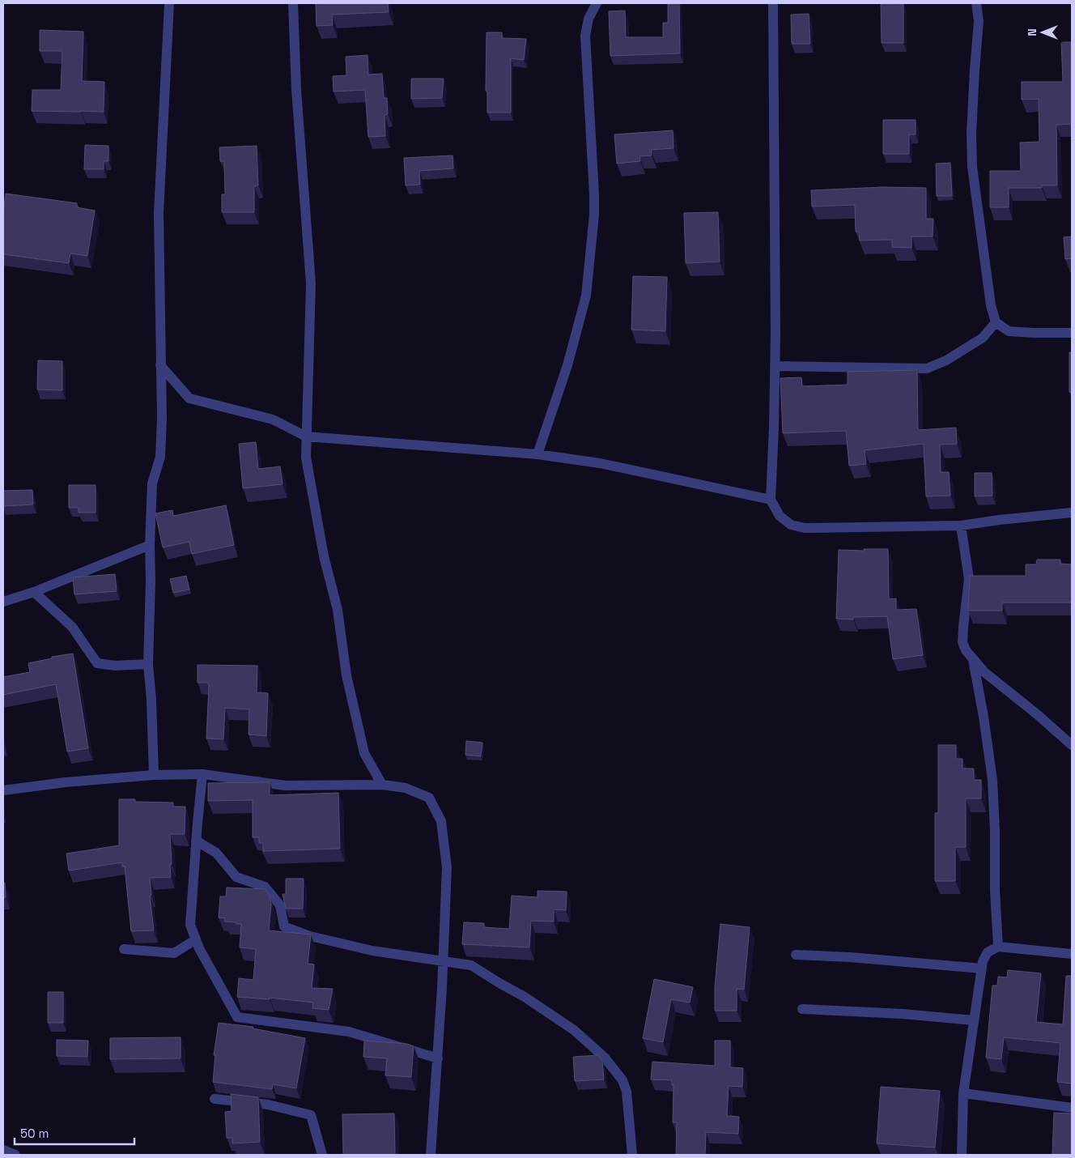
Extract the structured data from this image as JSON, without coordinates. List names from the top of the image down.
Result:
{
  "scale_bar": "50 m",
  "north": "left"
}
